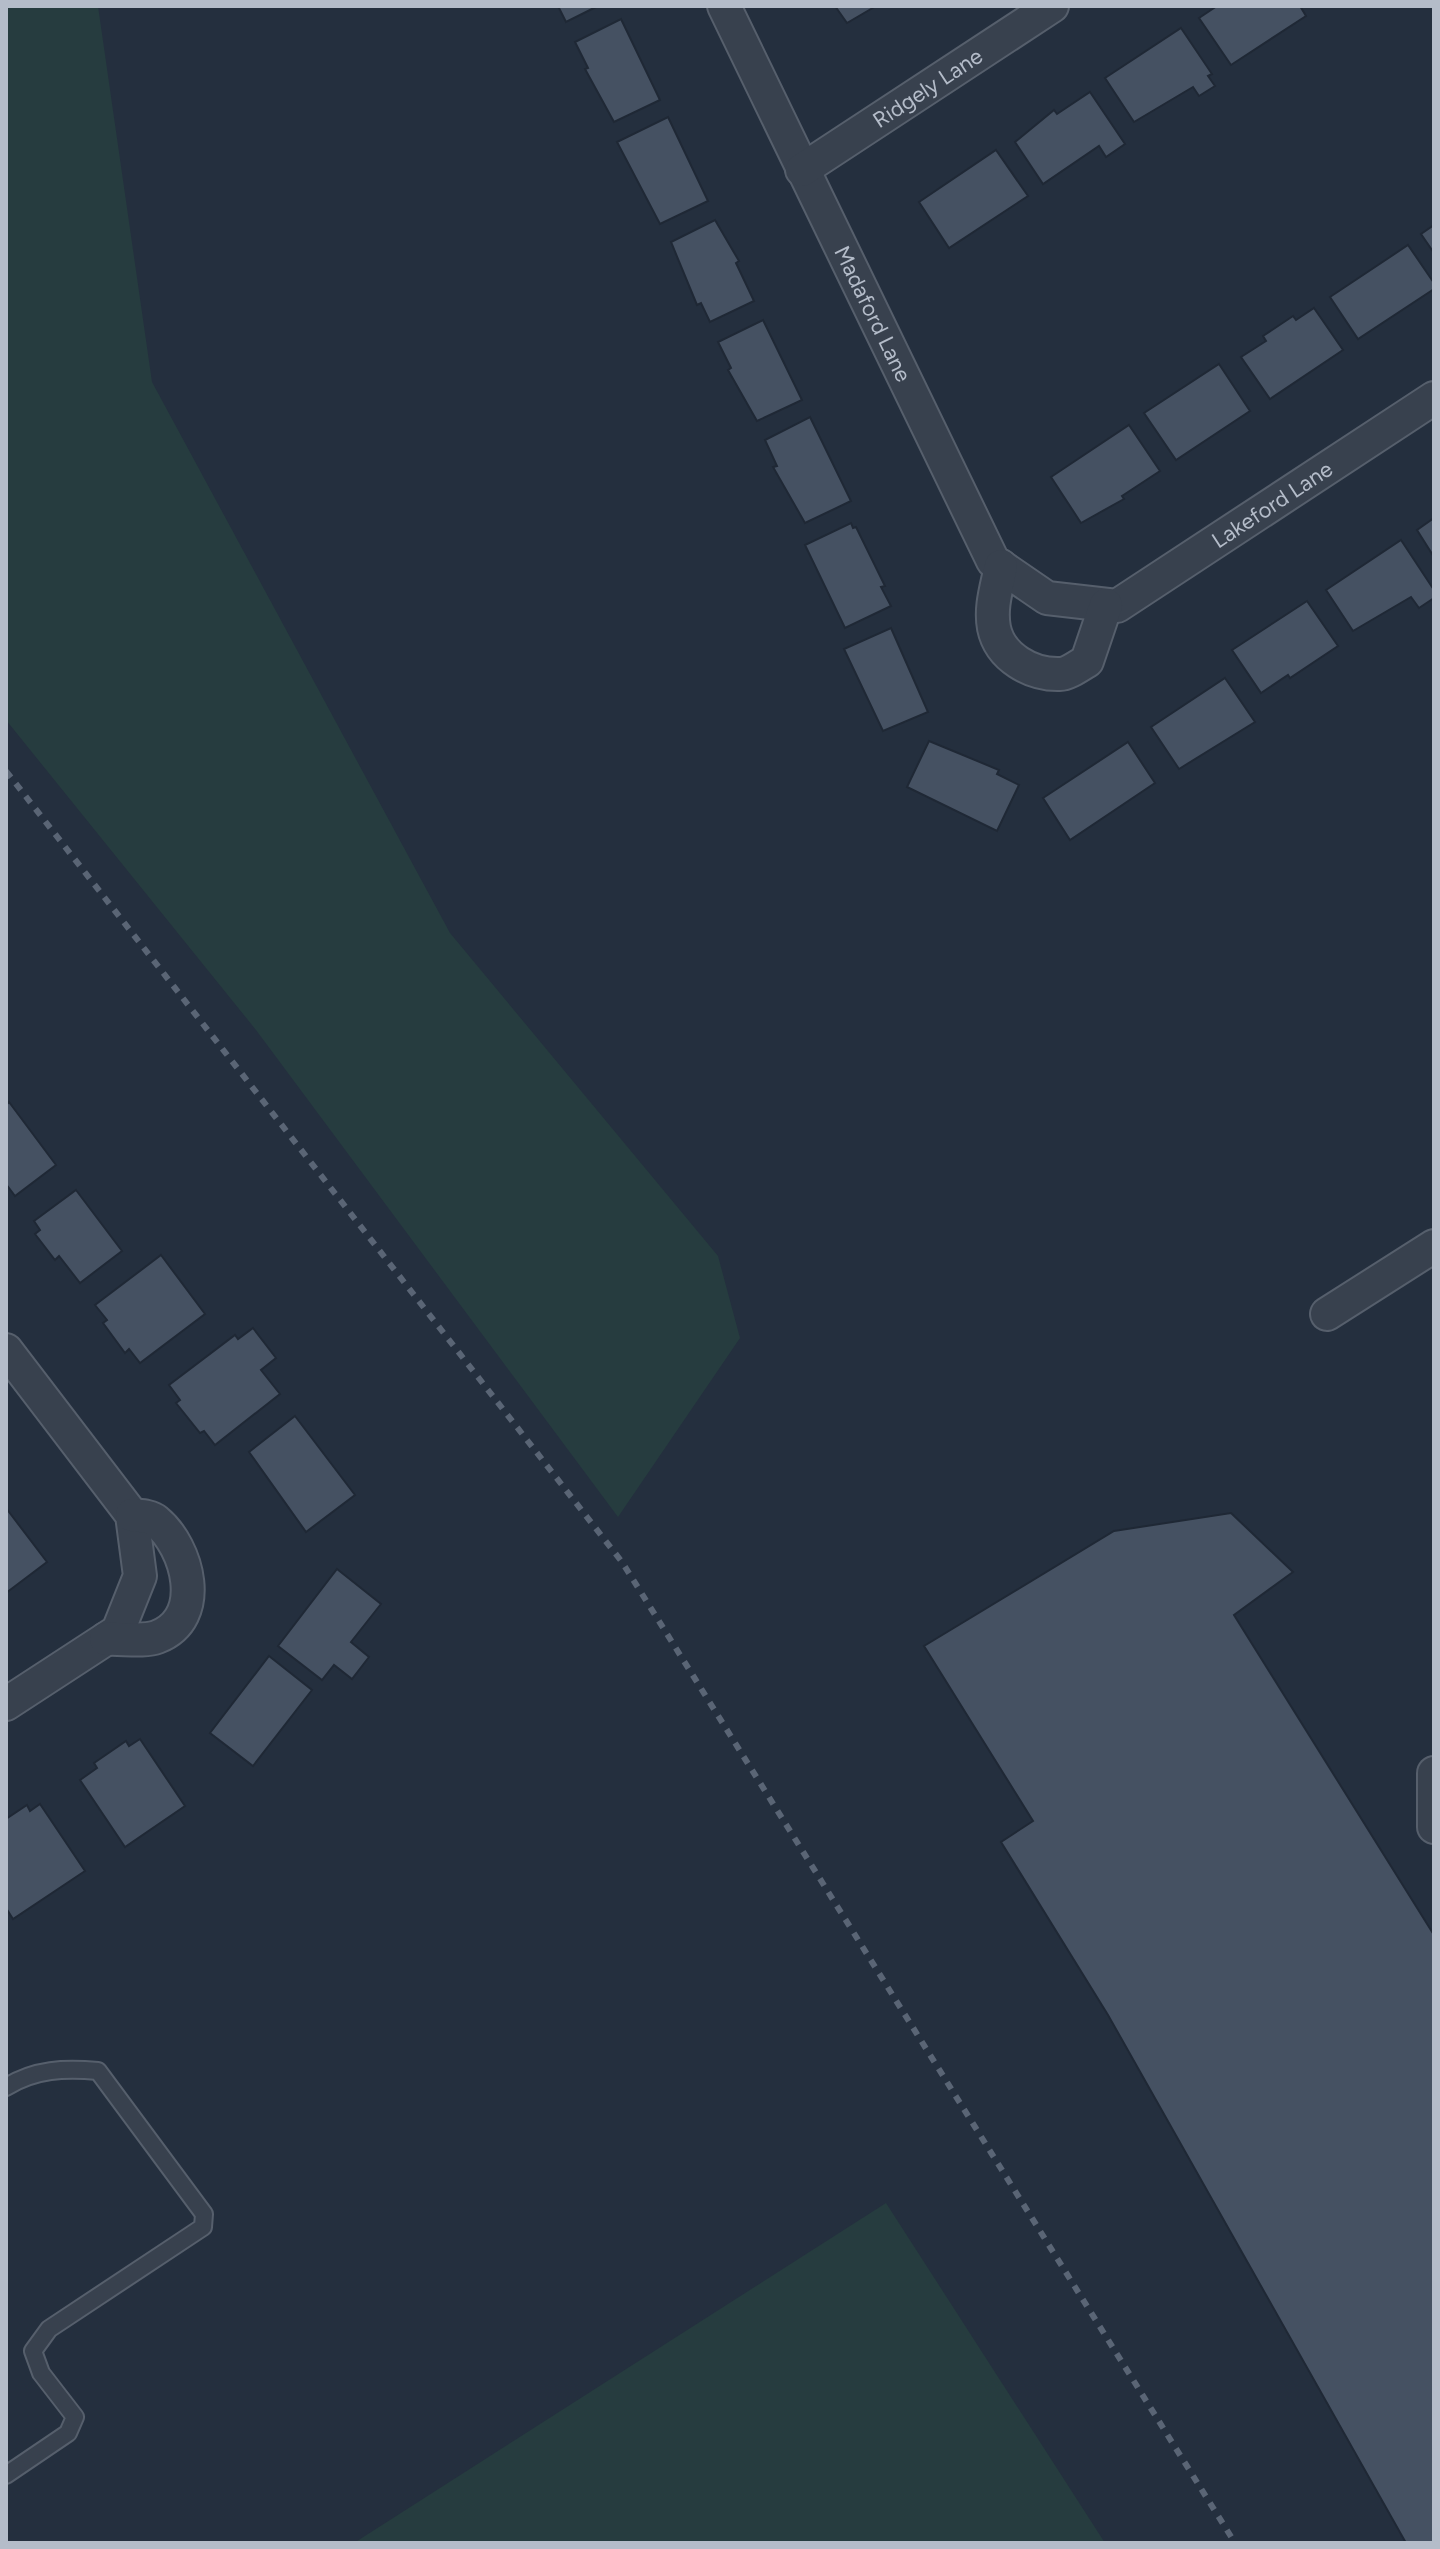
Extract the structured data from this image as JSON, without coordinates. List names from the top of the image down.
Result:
{
  "streets": {
    "street": ["Ridgely Lane", "Madaford Lane", "Lakeford Lane"]
  },
  "crossings": [
    ["Ridgely Lane", "Madaford Lane"],
    ["Madaford Lane", "Lakeford Lane"]
  ]
}
